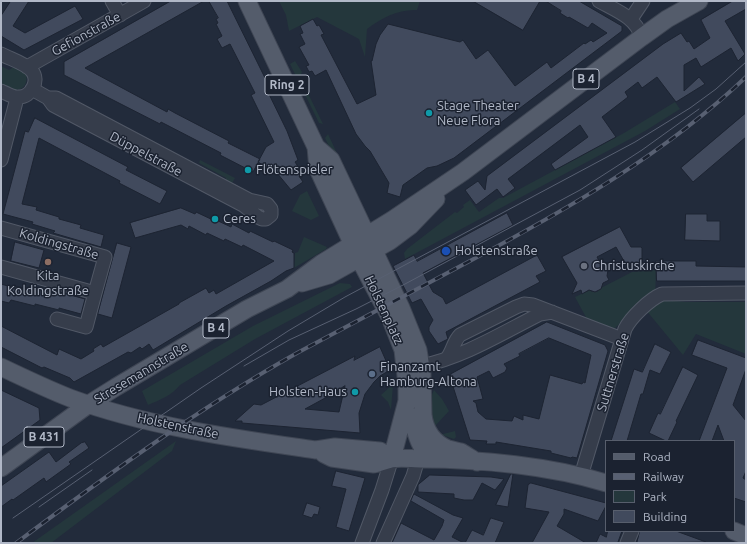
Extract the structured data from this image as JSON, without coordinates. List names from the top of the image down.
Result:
{
  "streets": {
    "main road": [
      "B 4",
      "Ring 2",
      "Holstenplatz",
      "Stresemannstraße",
      "Holstenstraße",
      "B 431"
    ],
    "street": [
      "Gefionstraße",
      "Düppelstraße",
      "Koldingstraße",
      "Suttnerstraße"
    ]
  },
  "crossings": [
    ["Ring 2", "Holstenplatz"],
    ["Ring 2", "Stresemannstraße"],
    ["Holstenplatz", "Stresemannstraße"],
    ["Holstenplatz", "Holstenstraße"],
    ["Suttnerstraße", "Holstenstraße"],
    ["Stresemannstraße", "Holstenstraße"]
  ],
  "places": [
    "Stage Theater Neue Flora",
    "Flötenspieler",
    "Ceres",
    "Holstenstraße",
    "Kita Koldingstraße",
    "Christuskirche",
    "Finanzamt Hamburg-Altona",
    "Holsten-Haus"
  ],
  "legend": [
    "Road",
    "Railway",
    "Park",
    "Building"
  ]
}
